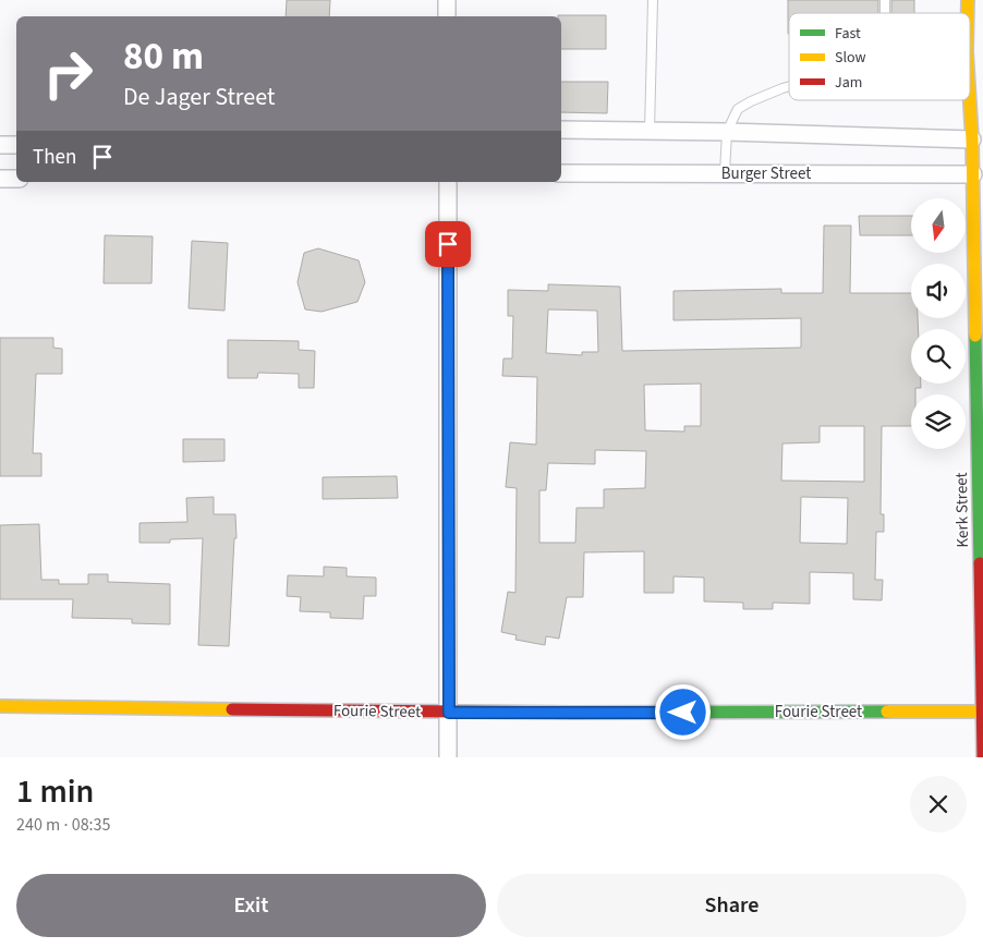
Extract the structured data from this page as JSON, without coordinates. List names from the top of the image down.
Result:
{
  "streets": {
    "highway": ["Kerk Street", "Fourie Street"],
    "street": ["Burger Street"]
  },
  "crossings": [
    ["Burger Street", "Kerk Street"],
    ["Kerk Street", "Fourie Street"]
  ],
  "legend": ["Fast", "Slow", "Jam"],
  "north": "bottom",
  "page": {
    "turn": ["80 m", "De Jager Street"],
    "then": "Then",
    "heading": ["1 min", "240 m · 08:35"],
    "buttons": ["Exit", "Share"]
  }
}
